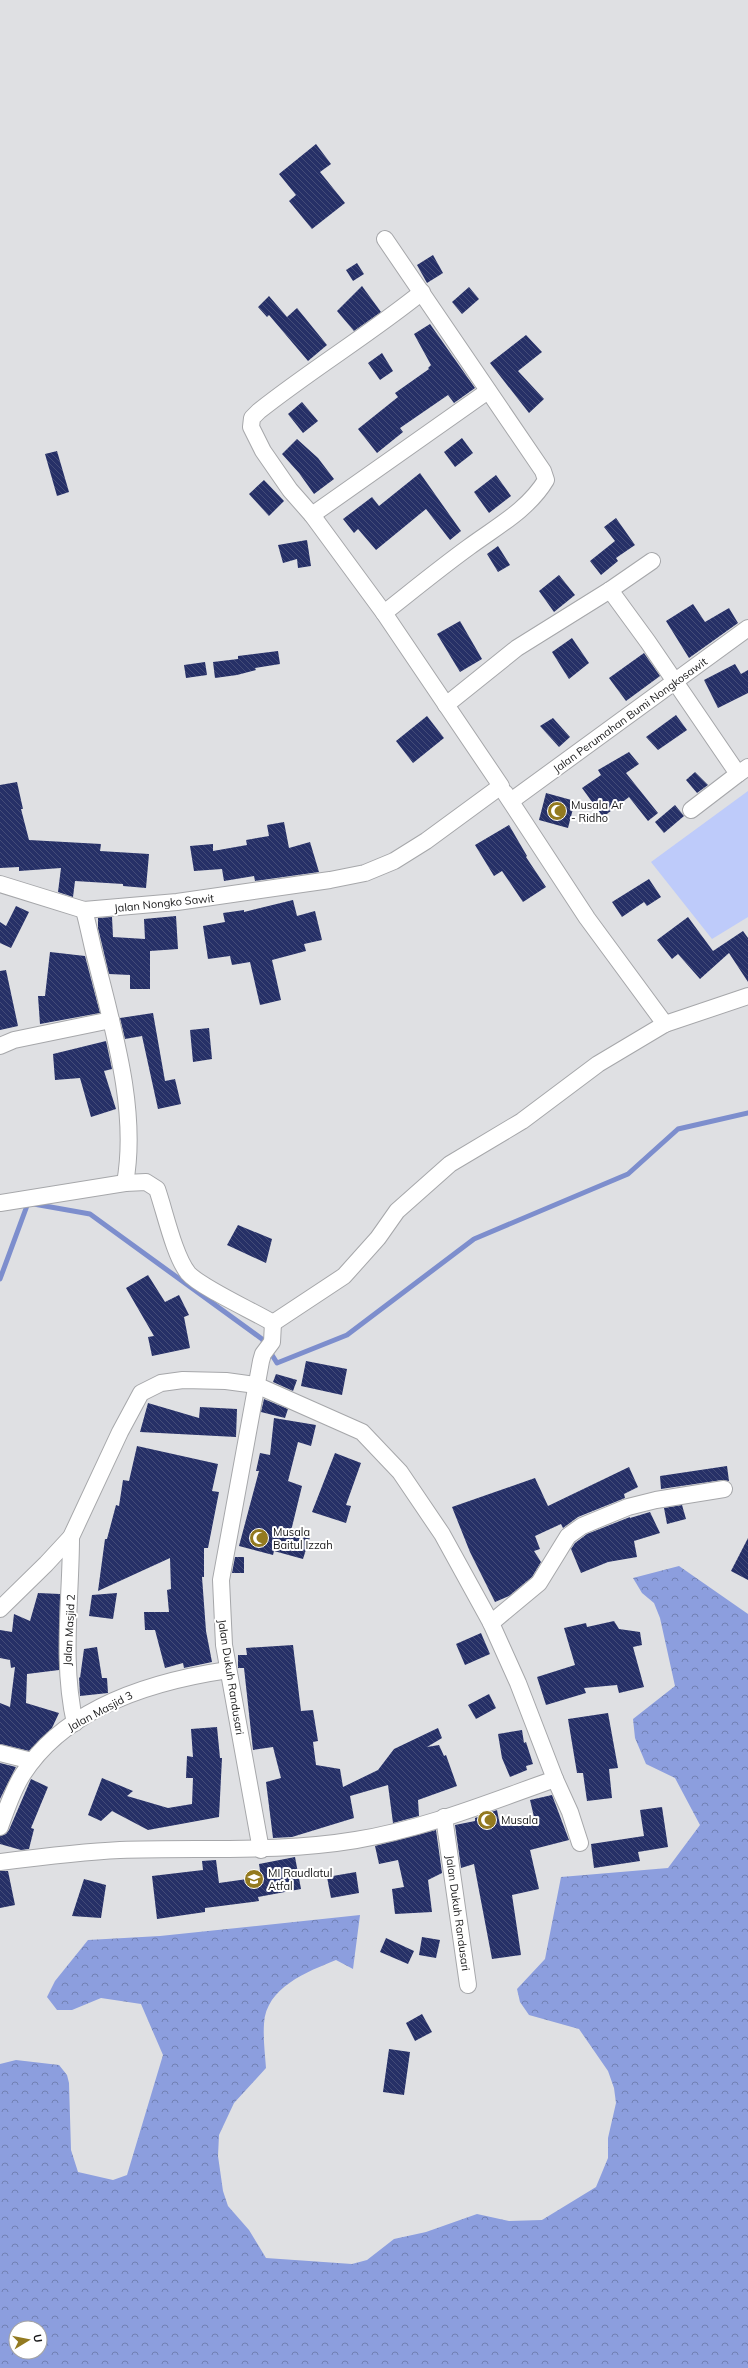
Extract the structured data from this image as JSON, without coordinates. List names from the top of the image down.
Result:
{
  "streets": {
    "street": [
      "Jalan Perumahan Bumi Nongkosawit",
      "Jalan Nongko Sawit",
      "Jalan Masjid 2",
      "Jalan Dukuh Randusari",
      "Jalan Masjid 3"
    ]
  },
  "crossings": [
    ["Jalan Masjid 2", "Jalan Masjid 3"],
    ["Jalan Dukuh Randusari", "Jalan Masjid 3"]
  ],
  "places": {
    "mosque": ["Musala Ar - Ridho", "Musala Baitul Izzah", "Musala"],
    "school or university": ["MI Raudlatul Atfal"]
  },
  "north": "right"
}
